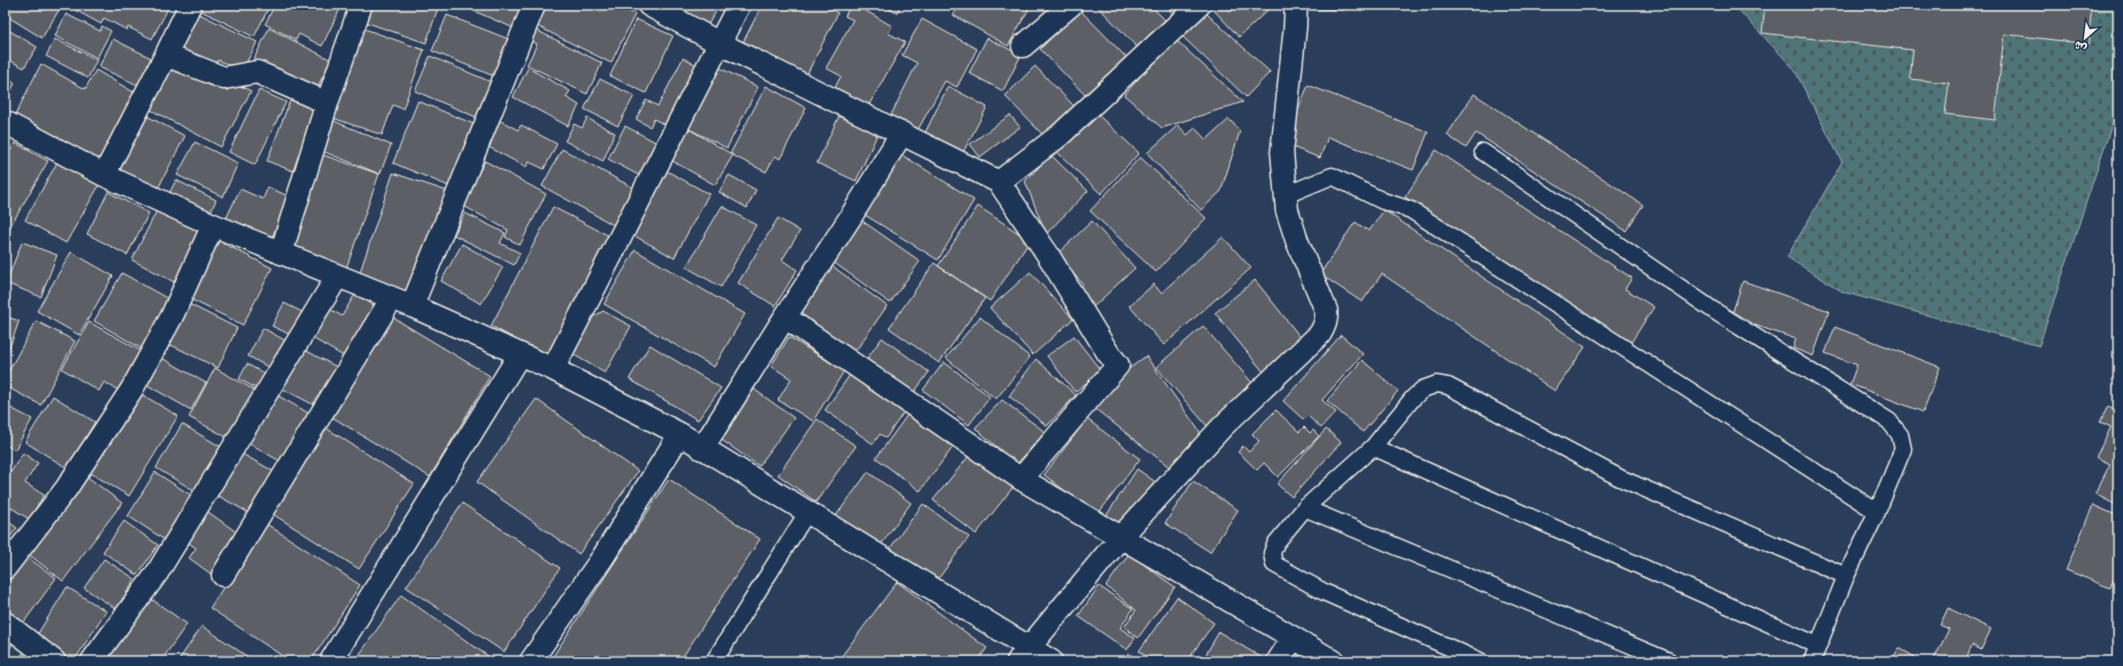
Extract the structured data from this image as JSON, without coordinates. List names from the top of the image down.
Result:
{
  "north": "bottom left"
}
